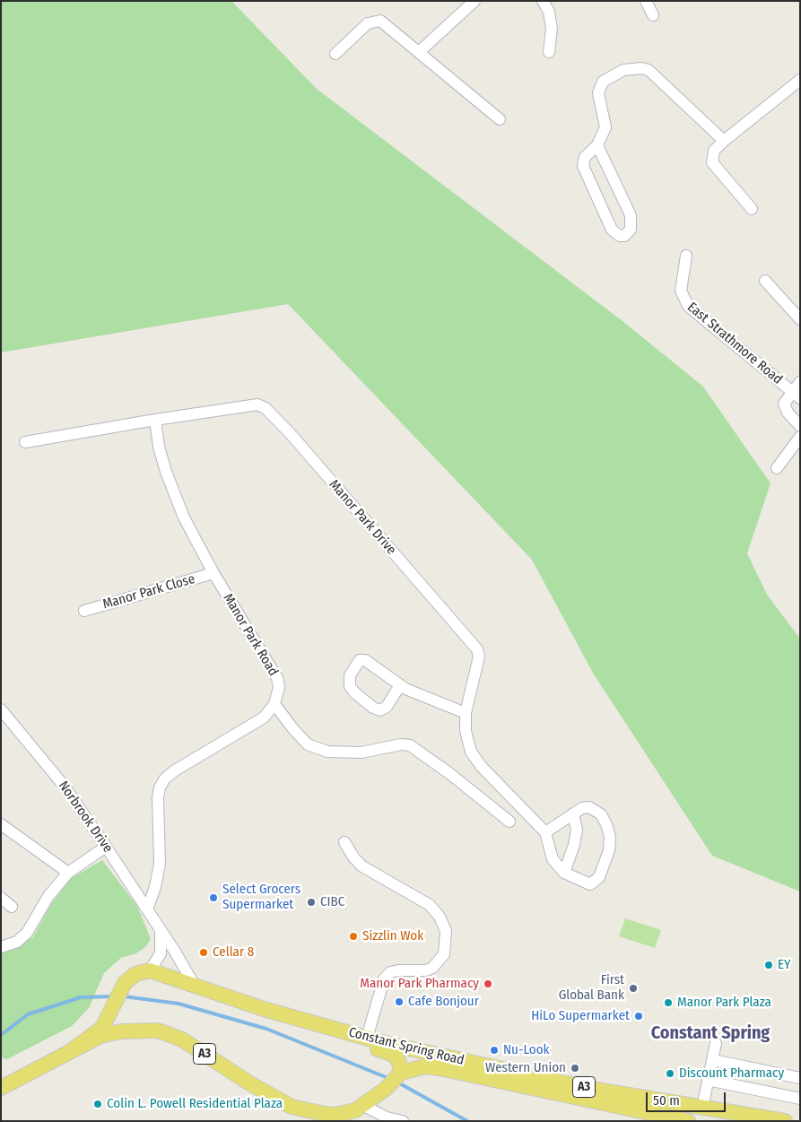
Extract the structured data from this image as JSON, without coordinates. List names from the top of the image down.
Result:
{
  "streets": {
    "main road": ["Constant Spring Road", "A3"],
    "street": [
      "East Strathmore Road",
      "Manor Park Drive",
      "Manor Park Close",
      "Manor Park Road",
      "Norbrook Drive"
    ]
  },
  "crossings": [
    ["Manor Park Drive", "Manor Park Road"],
    ["Manor Park Close", "Manor Park Road"],
    ["Norbrook Drive", "Constant Spring Road"],
    ["Constant Spring Road", "A3"]
  ],
  "districts": ["Constant Spring"],
  "places": [
    "Select Grocers Supermarket",
    "CIBC",
    "Sizzlin Wok",
    "Cellar 8",
    "EY",
    "Manor Park Pharmacy",
    "First Global Bank",
    "Cafe Bonjour",
    "Manor Park Plaza",
    "HiLo Supermarket",
    "Nu-Look",
    "Western Union",
    "Discount Pharmacy",
    "Colin L. Powell Residential Plaza"
  ],
  "scale_bar": "50 m"
}
